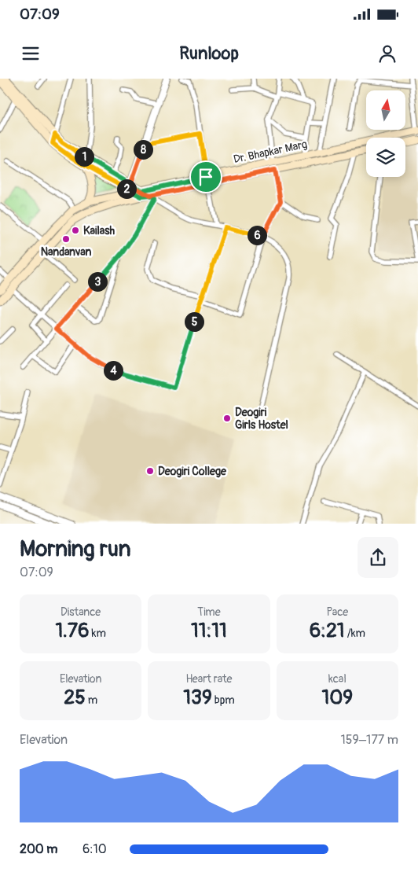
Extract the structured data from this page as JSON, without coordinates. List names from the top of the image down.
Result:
{
  "streets": {
    "main road": ["Dr. Bhapkar Marg"]
  },
  "places": [
    "Kailash",
    "Nandanvan",
    "Deogiri Girls Hostel",
    "Deogiri College"
  ],
  "north": "top",
  "page": {
    "status": "07:09",
    "header": "Runloop",
    "pins": [
      "8",
      "1",
      "2",
      "6",
      "3",
      "5",
      "4"
    ],
    "heading": ["Morning run", "07:09"],
    "stats": [
      ["Distance", "1.76 km"],
      ["Time", "11:11"],
      ["Pace", "6:21 /km"],
      ["Elevation", "25 m"],
      ["Heart rate", "139 bpm"],
      ["kcal", "109"]
    ],
    "chart": ["Elevation", "159–177 m"],
    "list": [
      {
        "name": "200 m",
        "note": "6:10"
      }
    ]
  }
}
